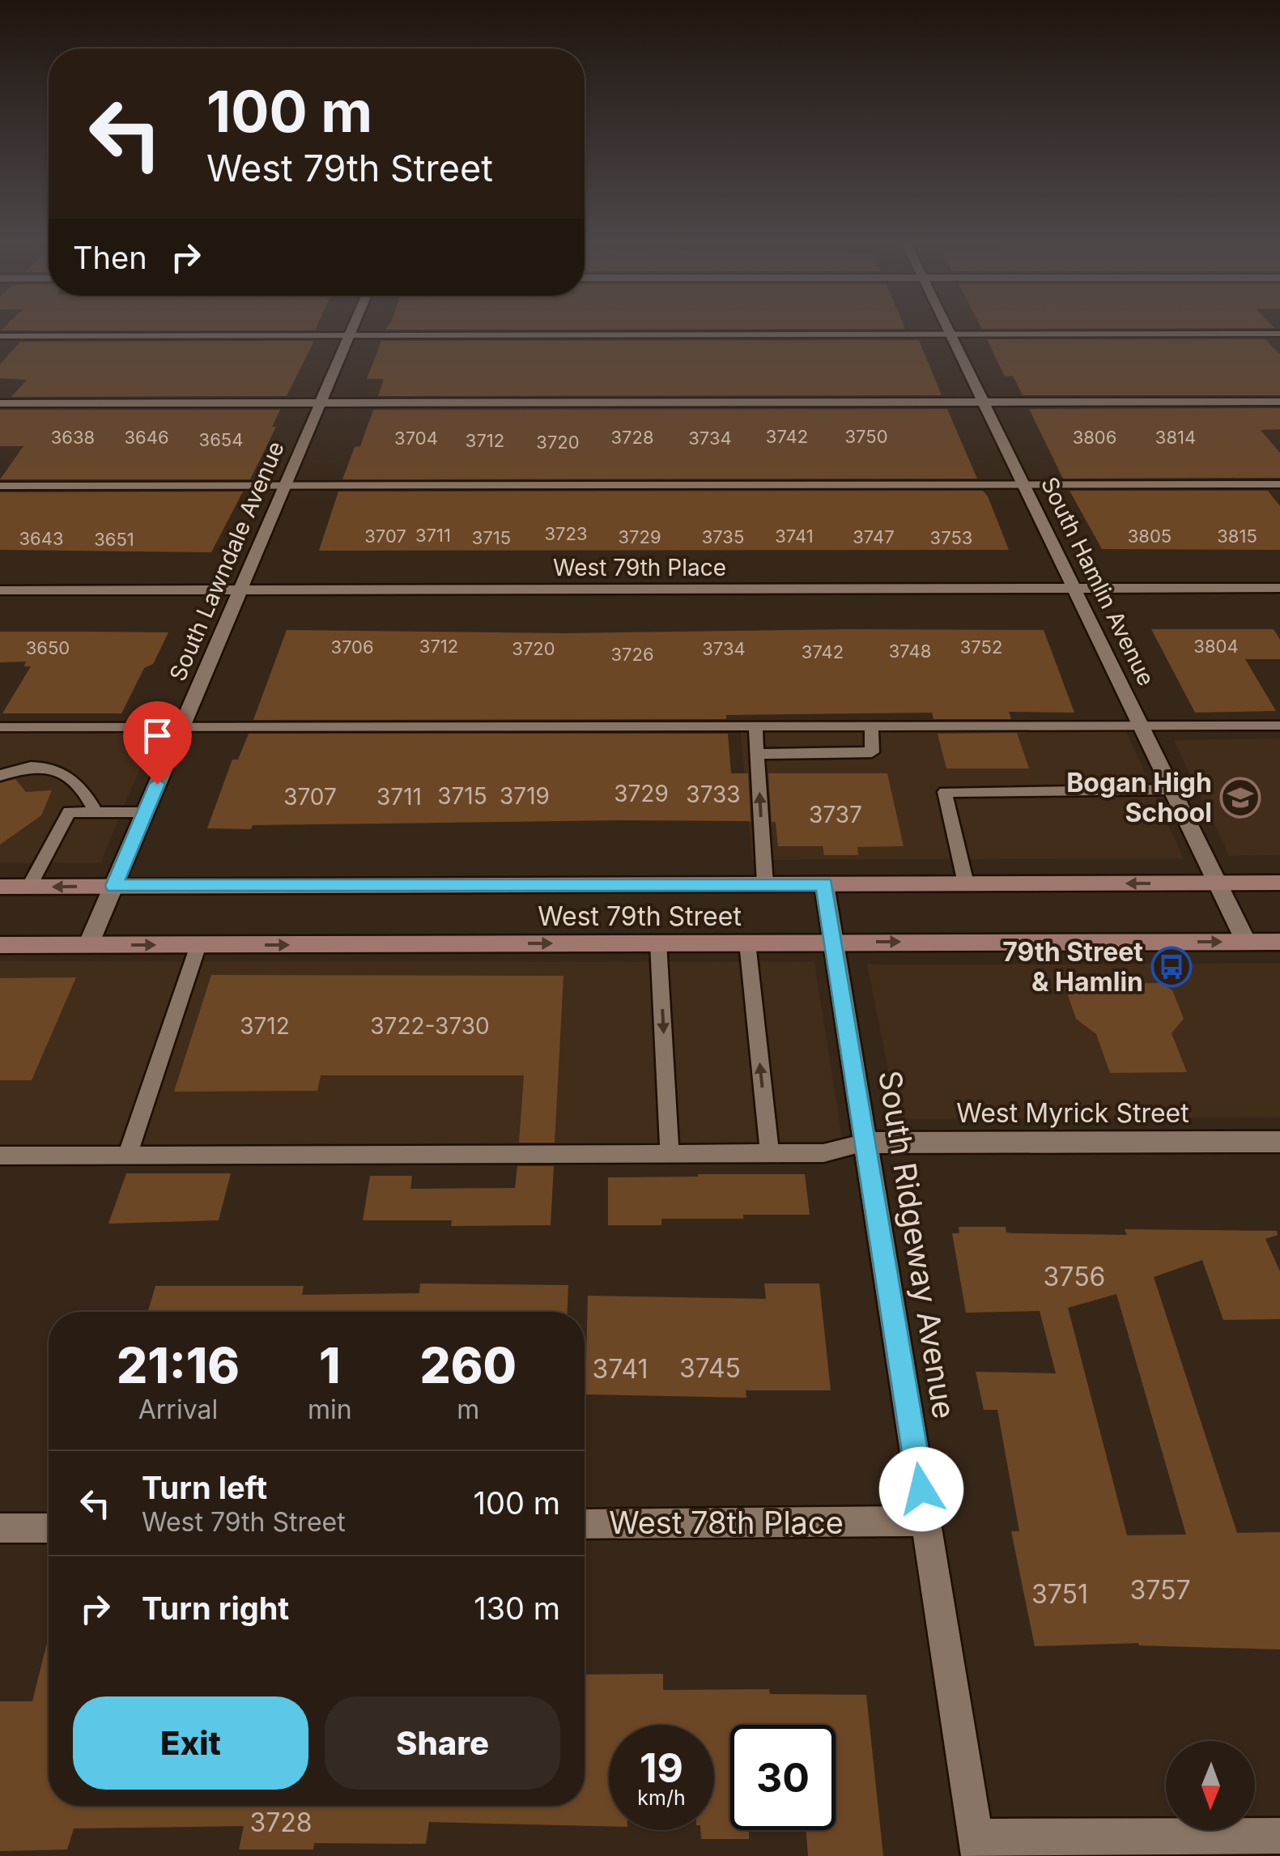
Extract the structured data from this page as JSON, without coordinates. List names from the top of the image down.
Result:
{
  "streets": {
    "main road": ["West 79th Street"],
    "street": [
      "South Lawndale Avenue",
      "West 79th Place",
      "South Hamlin Avenue",
      "West Myrick Street",
      "South Ridgeway Avenue",
      "West 78th Place"
    ]
  },
  "crossings": [
    ["South Lawndale Avenue", "West 79th Place"],
    ["South Lawndale Avenue", "West 79th Street"],
    ["West 79th Place", "South Hamlin Avenue"],
    ["South Hamlin Avenue", "West 79th Street"],
    ["West 79th Street", "South Ridgeway Avenue"],
    ["West Myrick Street", "South Ridgeway Avenue"],
    ["South Ridgeway Avenue", "West 78th Place"]
  ],
  "places": {
    "school or university": ["Bogan High School"],
    "bus stop": ["79th Street & Hamlin"]
  },
  "house_numbers": [
    "3742",
    "3750",
    "3638",
    "3646",
    "3728",
    "3806",
    "3814",
    "3704",
    "3734",
    "3654",
    "3712",
    "3720",
    "3723",
    "3711",
    "3707",
    "3741",
    "3805",
    "3815",
    "3729",
    "3735",
    "3747",
    "3715",
    "3753",
    "3643",
    "3651",
    "3712",
    "3804",
    "3706",
    "3752",
    "3650",
    "3720",
    "3734",
    "3748",
    "3742",
    "3726",
    "3729",
    "3733",
    "3715",
    "3719",
    "3707",
    "3711",
    "3737",
    "3712",
    "3722-3730",
    "3756",
    "3745",
    "3741",
    "3757",
    "3751",
    "3728"
  ],
  "north": "bottom",
  "page": {
    "turn": ["100 m", "West 79th Street"],
    "then": "Then",
    "eta": [
      "21:16",
      "Arrival",
      "1",
      "min",
      "260",
      "m"
    ],
    "list": [
      {
        "name": "Turn left",
        "note": "West 79th Street",
        "value": "100 m"
      },
      {
        "name": "Turn right",
        "value": "130 m"
      }
    ],
    "buttons": ["Exit", "Share"],
    "speed": "19 km/h",
    "limit": "30"
  }
}
